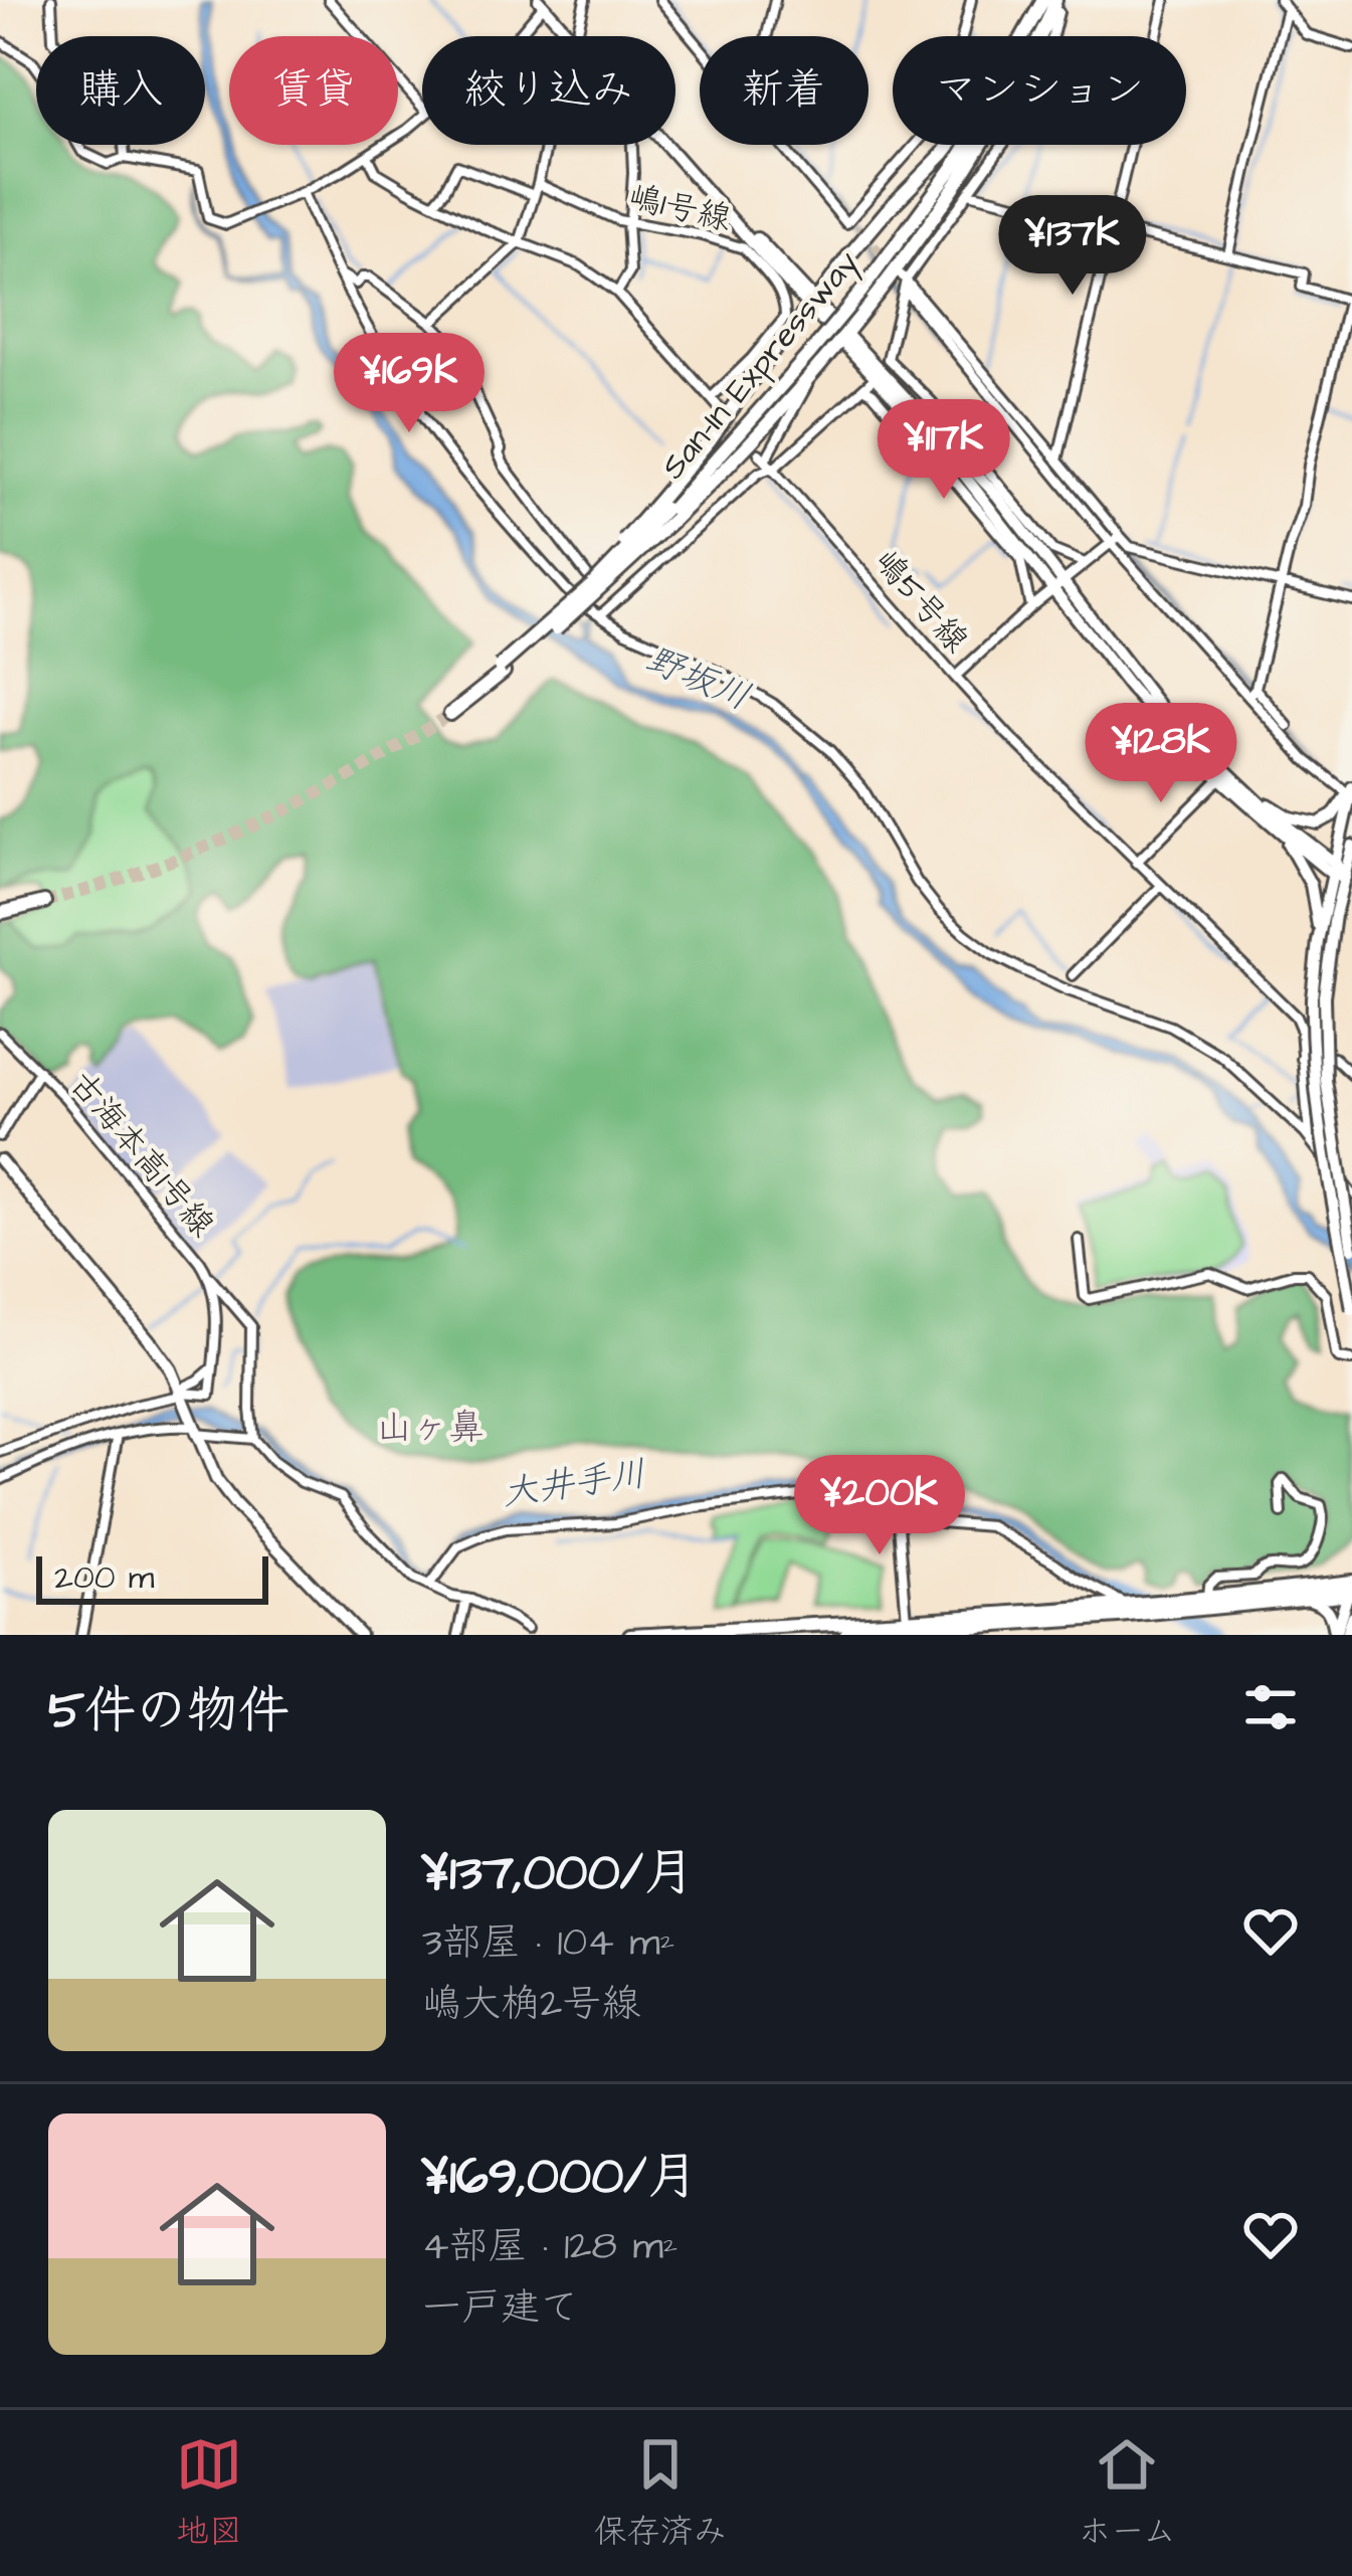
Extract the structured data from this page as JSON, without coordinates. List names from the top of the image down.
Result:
{
  "streets": {
    "highway": ["San-In Expressway"],
    "street": ["嶋1号線", "嶋5号線", "古海本高1号線"]
  },
  "districts": ["山ヶ鼻"],
  "water": ["野坂川", "大井手川"],
  "scale_bar": "200 m",
  "page": {
    "chip": [
      "購入",
      "賃貸",
      "絞り込み",
      "新着",
      "マンション"
    ],
    "price": [
      "¥137K",
      "¥169K",
      "¥117K",
      "¥128K",
      "¥200K"
    ],
    "scale": "200 m",
    "heading": "5件の物件",
    "list": [
      {
        "name": "¥137,000/月",
        "note": "3部屋 · 104 m² · 嶋大桷2号線"
      },
      {
        "name": "¥169,000/月",
        "note": "4部屋 · 128 m² · 一戸建て"
      }
    ],
    "tabs": ["地図", "保存済み", "ホーム"]
  }
}
